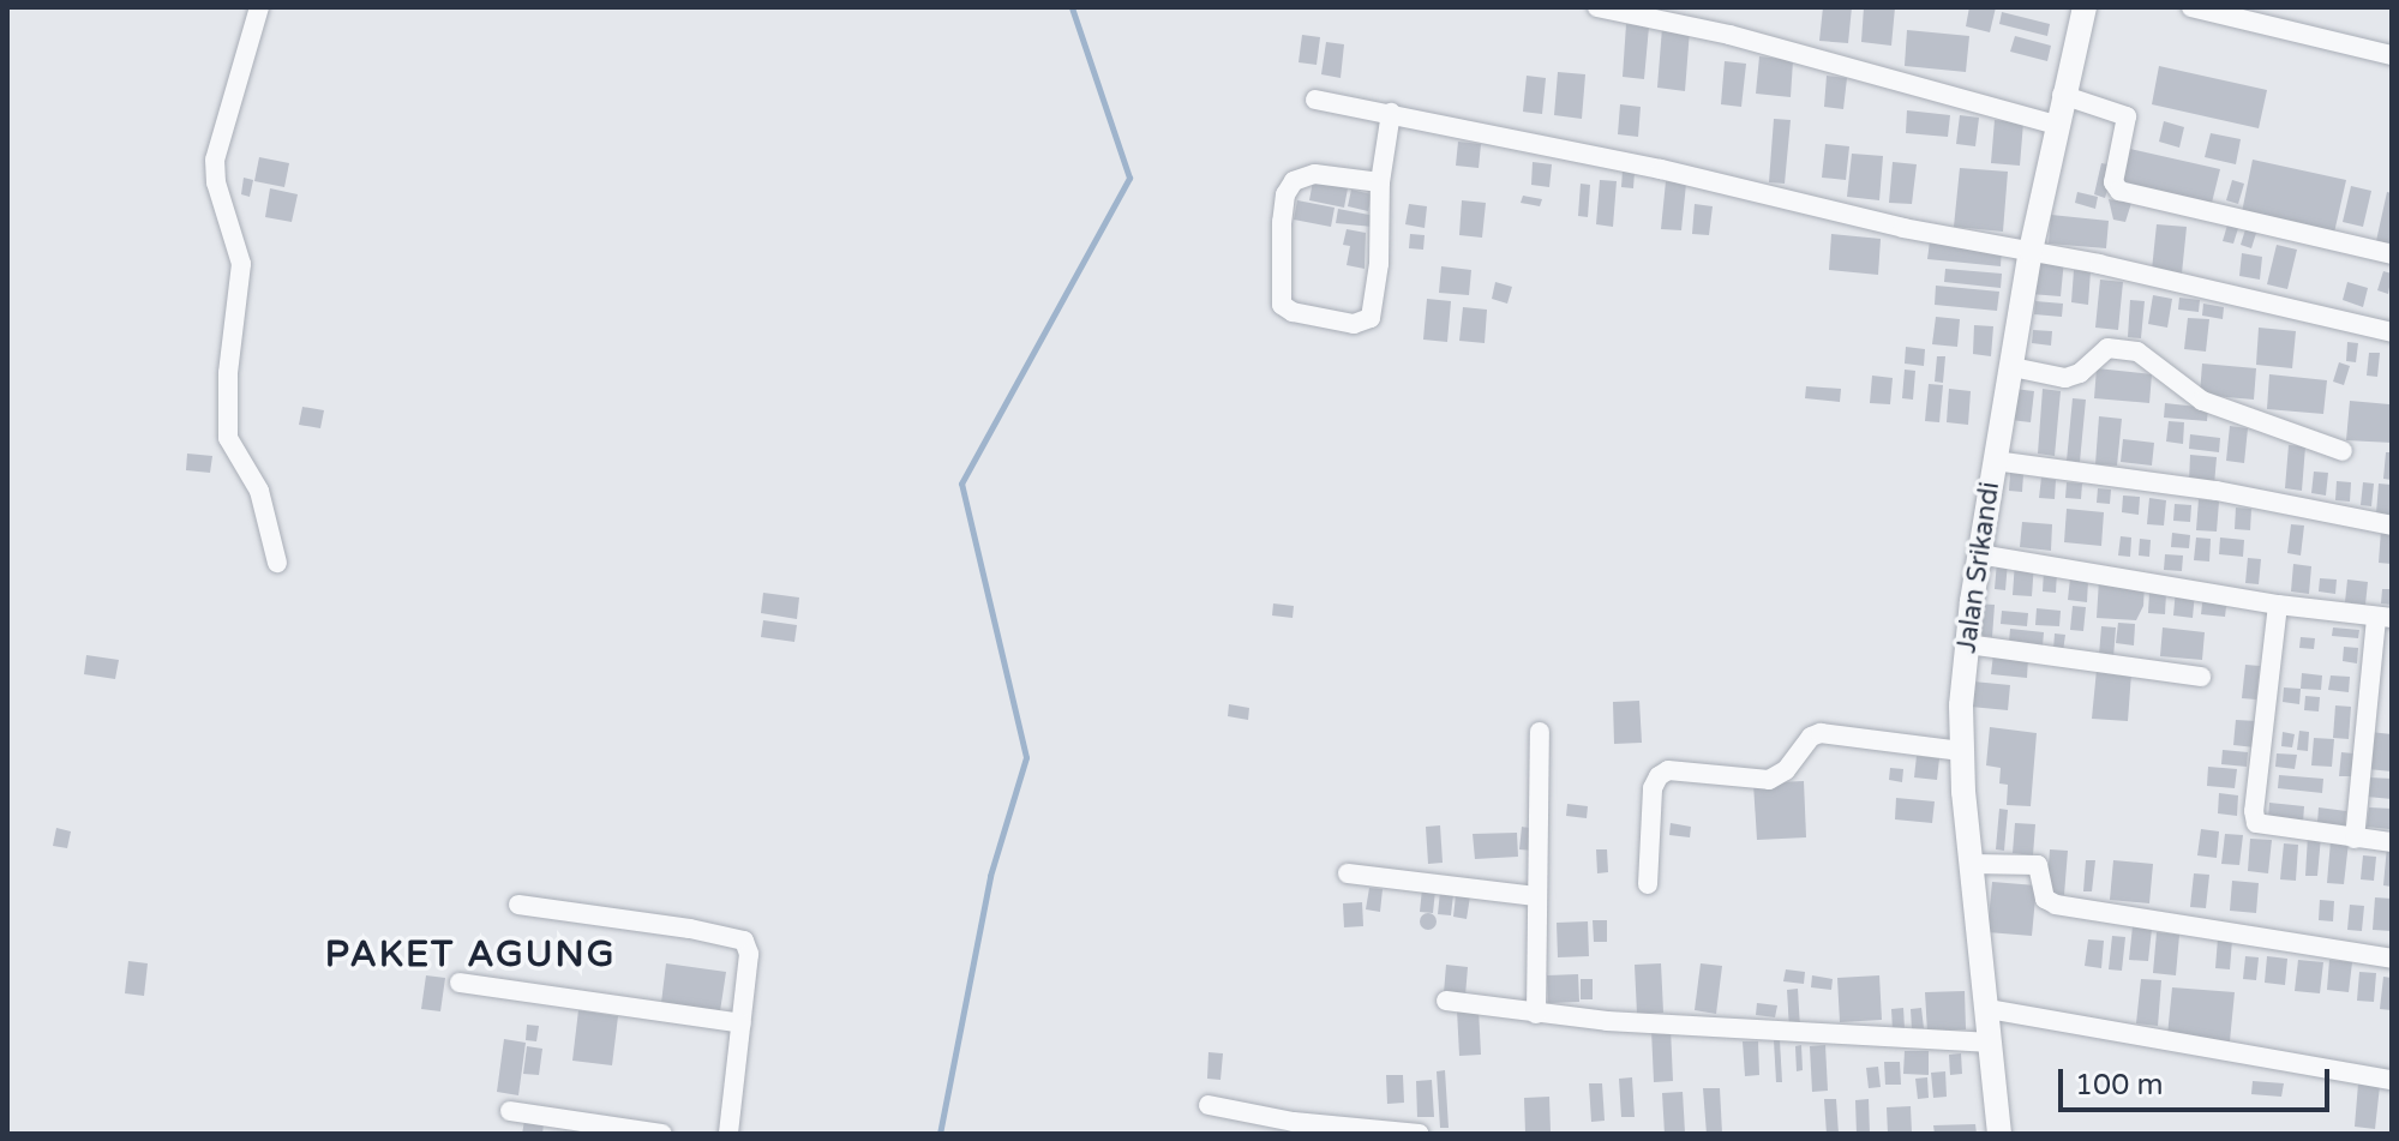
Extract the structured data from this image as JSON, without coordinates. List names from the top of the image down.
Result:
{
  "streets": {
    "street": ["Jalan Srikandi"]
  },
  "districts": ["PAKET AGUNG"],
  "scale_bar": "100 m"
}
